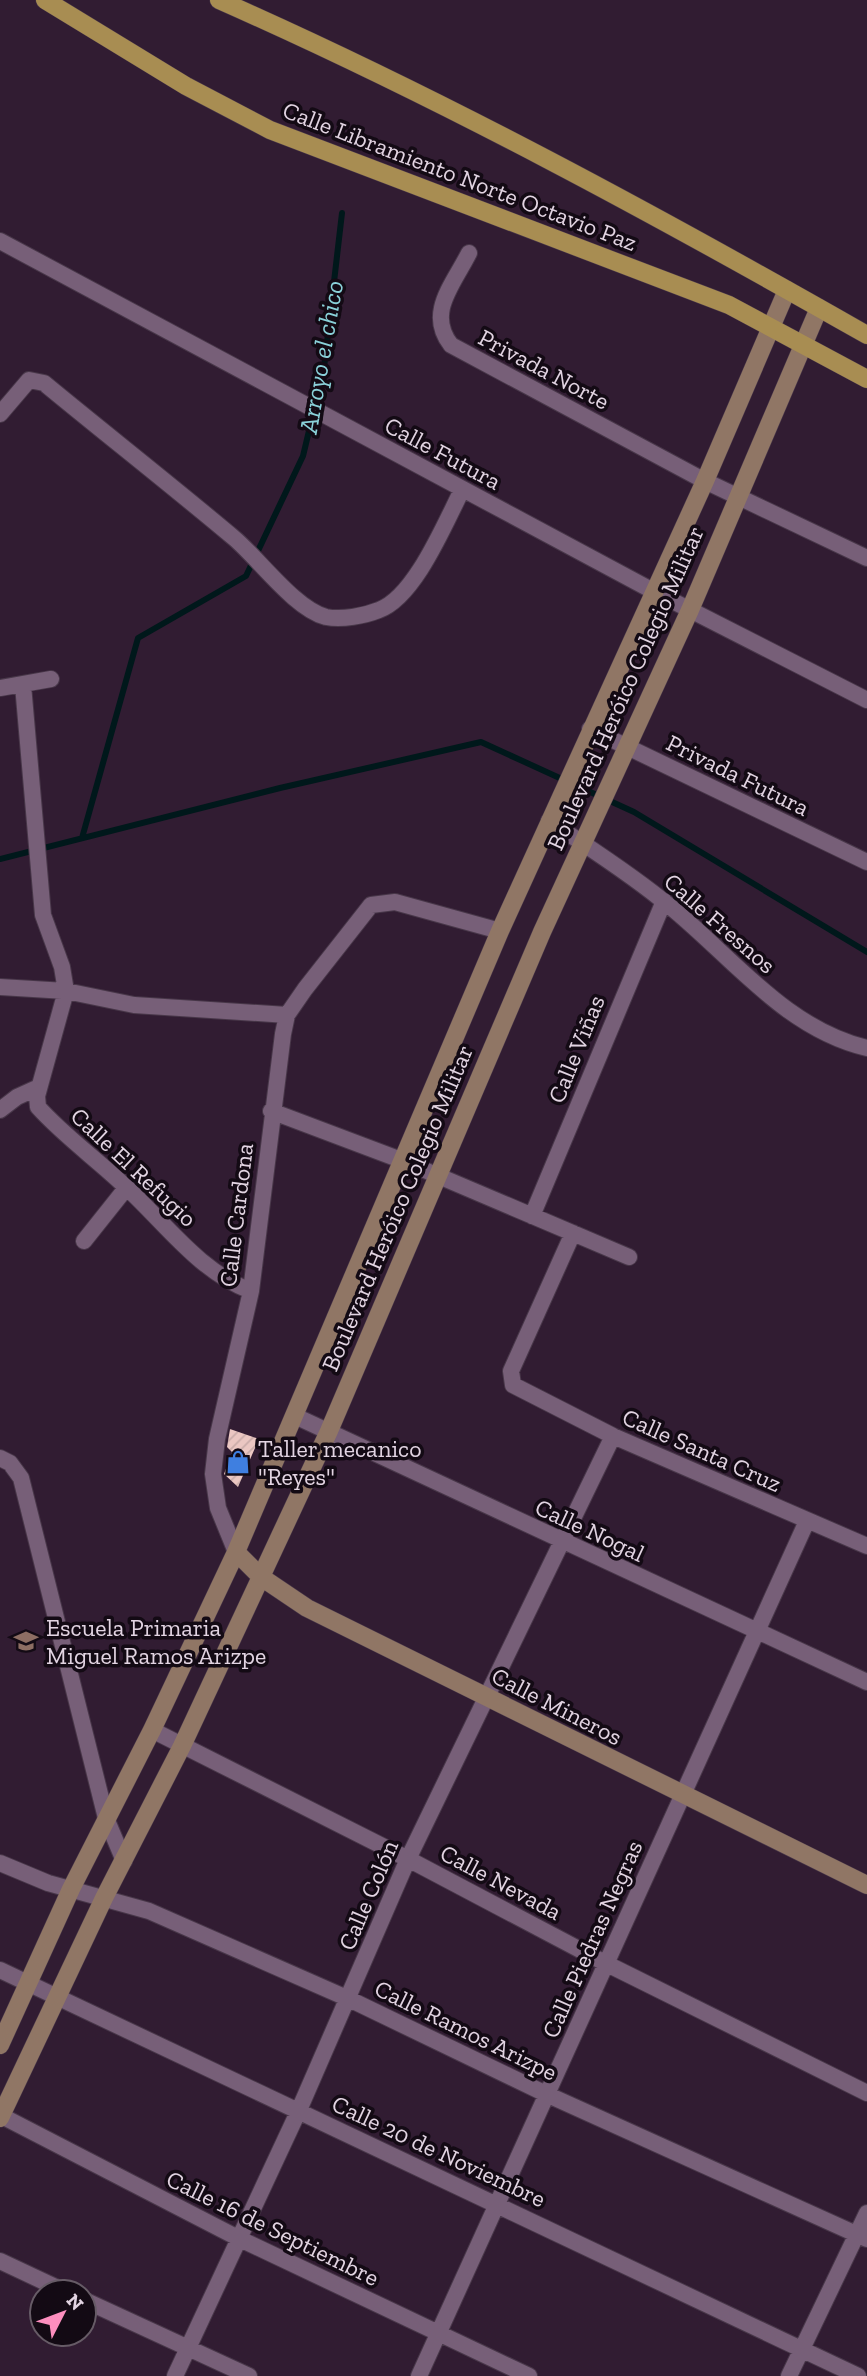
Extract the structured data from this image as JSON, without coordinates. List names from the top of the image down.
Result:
{
  "streets": {
    "main road": ["Calle Libramiento Norte Octavio Paz"],
    "street": [
      "Privada Norte",
      "Calle Futura",
      "Boulevard Heróico Colegio Militar",
      "Privada Futura",
      "Calle Fresnos",
      "Calle Viñas",
      "Calle El Refugio",
      "Calle Cardona",
      "Calle Santa Cruz",
      "Calle Nogal",
      "Calle Mineros",
      "Calle Nevada",
      "Calle Colón",
      "Calle Piedras Negras",
      "Calle Ramos Arizpe",
      "Calle 20 de Noviembre",
      "Calle 16 de Septiembre"
    ]
  },
  "crossings": [
    ["Calle Libramiento Norte Octavio Paz", "Boulevard Heróico Colegio Militar"],
    ["Privada Norte", "Boulevard Heróico Colegio Militar"],
    ["Calle Futura", "Boulevard Heróico Colegio Militar"],
    ["Boulevard Heróico Colegio Militar", "Privada Futura"],
    ["Boulevard Heróico Colegio Militar", "Calle Fresnos"],
    ["Boulevard Heróico Colegio Militar", "Calle Cardona"],
    ["Boulevard Heróico Colegio Militar", "Calle Nogal"],
    ["Boulevard Heróico Colegio Militar", "Calle Mineros"],
    ["Boulevard Heróico Colegio Militar", "Calle Nevada"],
    ["Boulevard Heróico Colegio Militar", "Calle Ramos Arizpe"],
    ["Boulevard Heróico Colegio Militar", "Calle 20 de Noviembre"],
    ["Boulevard Heróico Colegio Militar", "Calle 16 de Septiembre"],
    ["Calle Fresnos", "Calle Viñas"],
    ["Calle El Refugio", "Calle Cardona"],
    ["Calle Cardona", "Calle Mineros"],
    ["Calle Santa Cruz", "Calle Colón"],
    ["Calle Santa Cruz", "Calle Piedras Negras"],
    ["Calle Nogal", "Calle Colón"],
    ["Calle Nogal", "Calle Piedras Negras"],
    ["Calle Mineros", "Calle Colón"],
    ["Calle Mineros", "Calle Piedras Negras"],
    ["Calle Nevada", "Calle Colón"],
    ["Calle Nevada", "Calle Piedras Negras"],
    ["Calle Colón", "Calle Ramos Arizpe"],
    ["Calle Colón", "Calle 20 de Noviembre"],
    ["Calle Colón", "Calle 16 de Septiembre"],
    ["Calle Piedras Negras", "Calle Ramos Arizpe"],
    ["Calle Piedras Negras", "Calle 20 de Noviembre"],
    ["Calle Piedras Negras", "Calle 16 de Septiembre"]
  ],
  "water": ["Arroyo el chico"],
  "places": {
    "shop": ["Taller mecanico \"Reyes\""],
    "school or university": ["Escuela Primaria Miguel Ramos Arizpe"]
  },
  "north": "top right"
}
